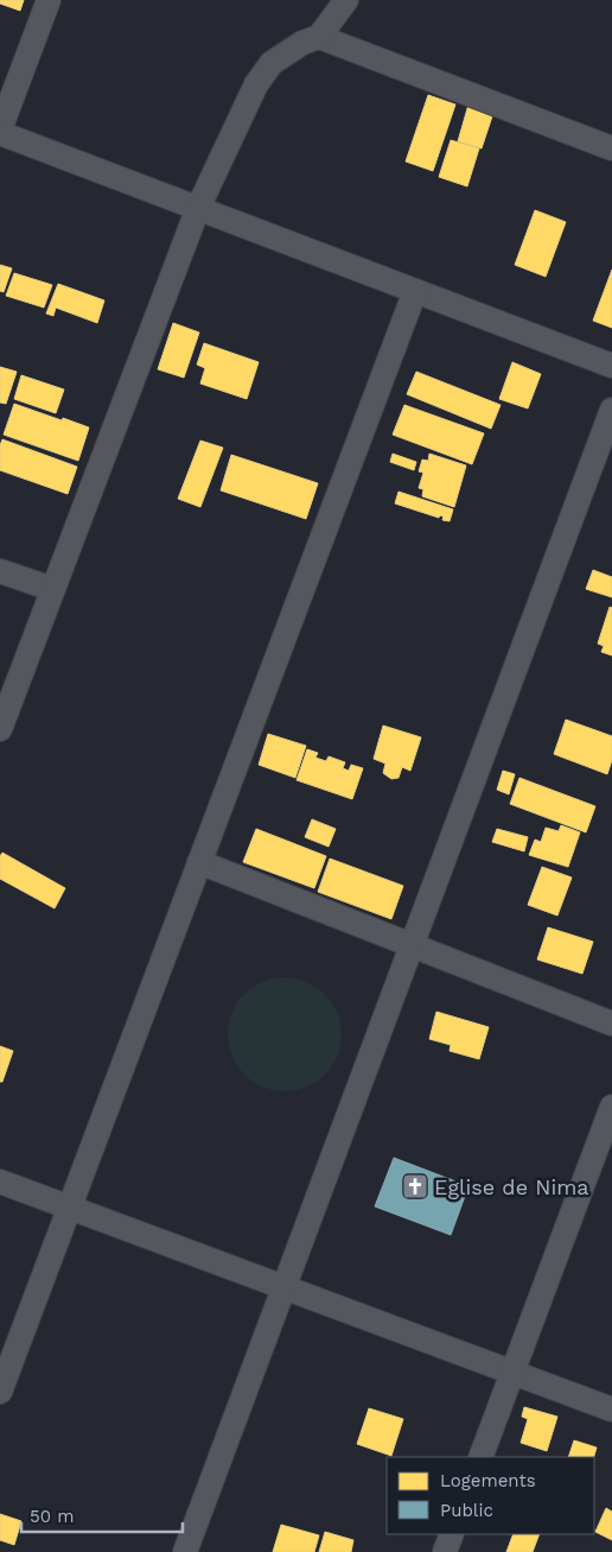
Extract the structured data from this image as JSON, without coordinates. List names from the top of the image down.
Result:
{
  "places": {
    "church": ["Eglise de Nima"]
  },
  "legend": ["Logements", "Public"],
  "scale_bar": "50 m"
}
